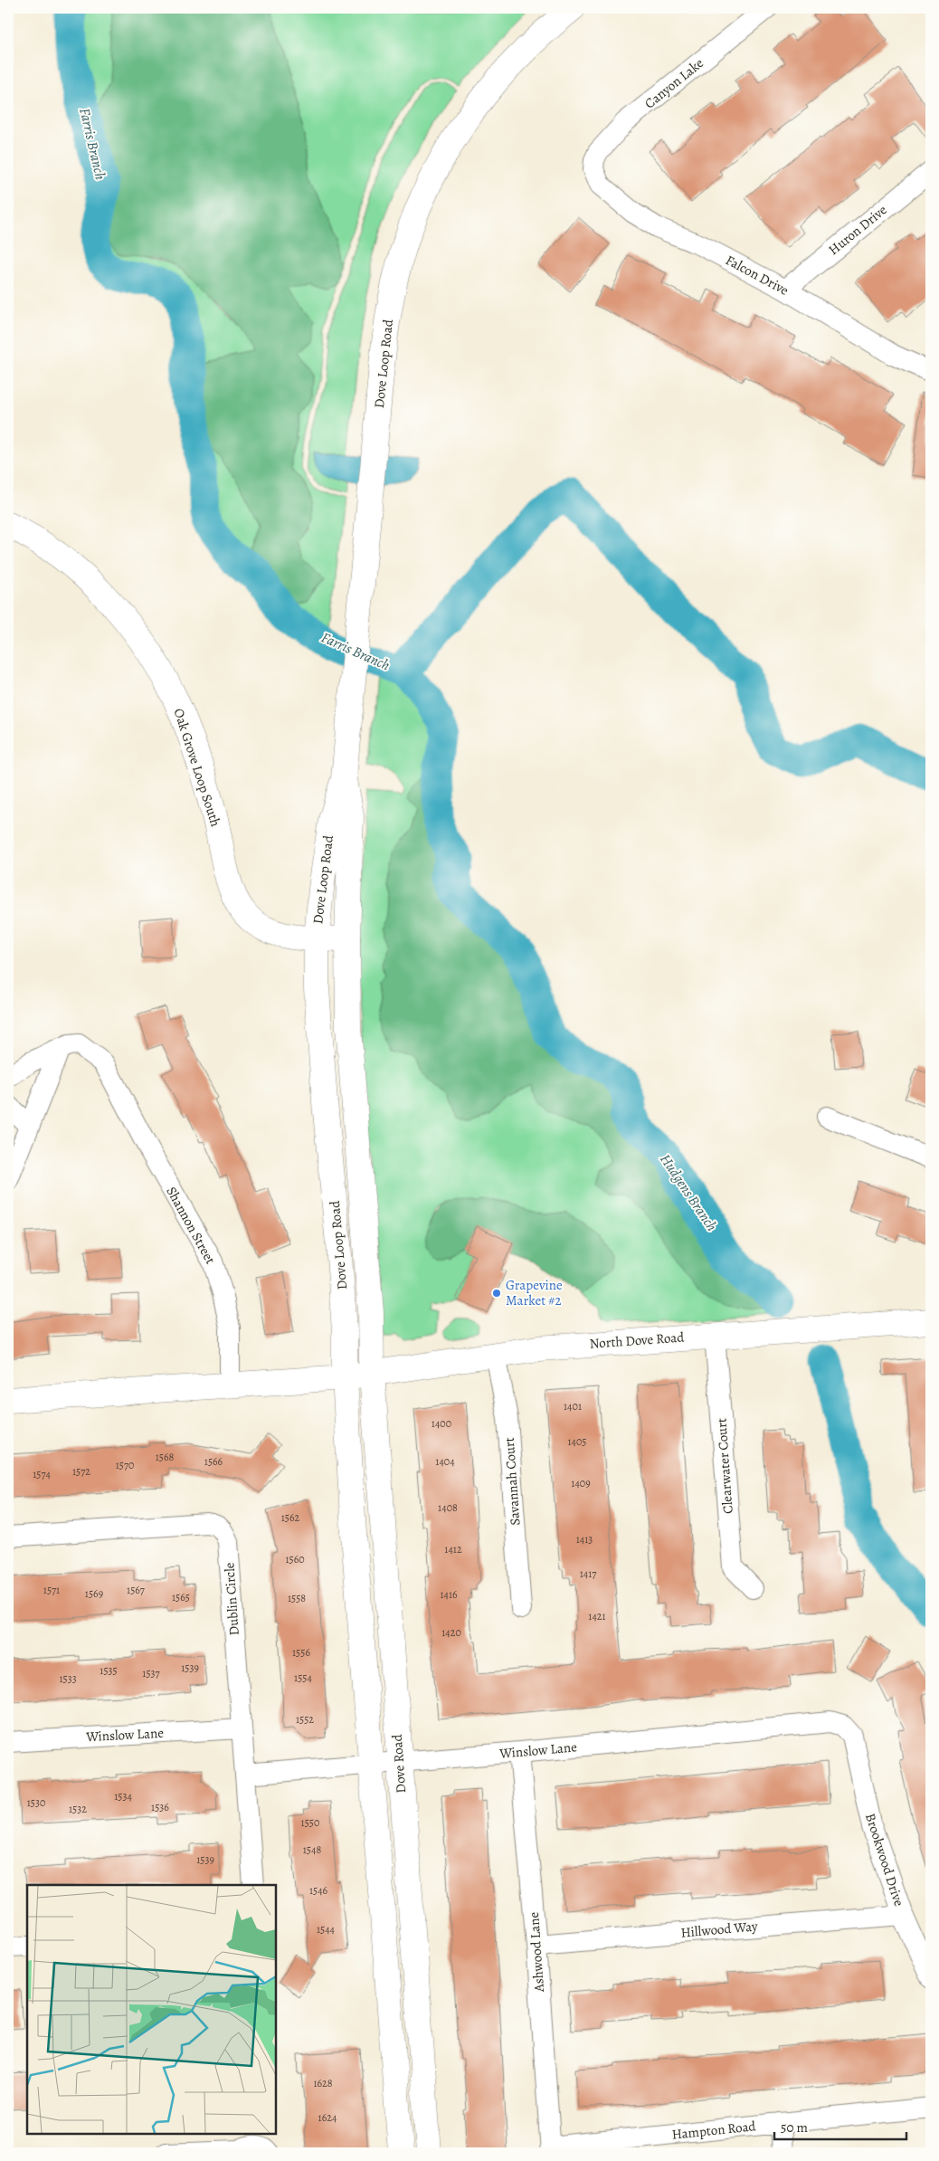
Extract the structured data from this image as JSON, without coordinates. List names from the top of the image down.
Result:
{
  "streets": {
    "main road": [
      "Dove Loop Road",
      "Oak Grove Loop South",
      "North Dove Road",
      "Dove Road"
    ],
    "street": [
      "Canyon Lake",
      "Huron Drive",
      "Falcon Drive",
      "Shannon Street",
      "Clearwater Court",
      "Savannah Court",
      "Dublin Circle",
      "Winslow Lane",
      "Brookwood Drive",
      "Hillwood Way",
      "Ashwood Lane",
      "Hampton Road"
    ]
  },
  "crossings": [
    ["Canyon Lake", "Falcon Drive"],
    ["Huron Drive", "Falcon Drive"],
    ["Dove Loop Road", "Oak Grove Loop South"],
    ["Dove Loop Road", "North Dove Road"],
    ["Dove Loop Road", "Dove Road"],
    ["North Dove Road", "Clearwater Court"],
    ["North Dove Road", "Savannah Court"],
    ["North Dove Road", "Dove Road"],
    ["Dublin Circle", "Winslow Lane"],
    ["Winslow Lane", "Dove Road"],
    ["Winslow Lane", "Brookwood Drive"],
    ["Winslow Lane", "Ashwood Lane"],
    ["Brookwood Drive", "Hillwood Way"],
    ["Hillwood Way", "Ashwood Lane"],
    ["Ashwood Lane", "Hampton Road"]
  ],
  "water": ["Farris Branch", "Hudgens Branch"],
  "places": ["Grapevine Market #2"],
  "house_numbers": [
    "1401",
    "1400",
    "1405",
    "1568",
    "1566",
    "1404",
    "1570",
    "1572",
    "1574",
    "1409",
    "1408",
    "1562",
    "1413",
    "1412",
    "1560",
    "1417",
    "1571",
    "1567",
    "1569",
    "1416",
    "1565",
    "1558",
    "1421",
    "1420",
    "1556",
    "1539",
    "1535",
    "1537",
    "1554",
    "1533",
    "1552",
    "1534",
    "1530",
    "1536",
    "1532",
    "1550",
    "1548",
    "1539",
    "1546",
    "1544",
    "1628",
    "1624"
  ],
  "scale_bar": "50 m"
}
